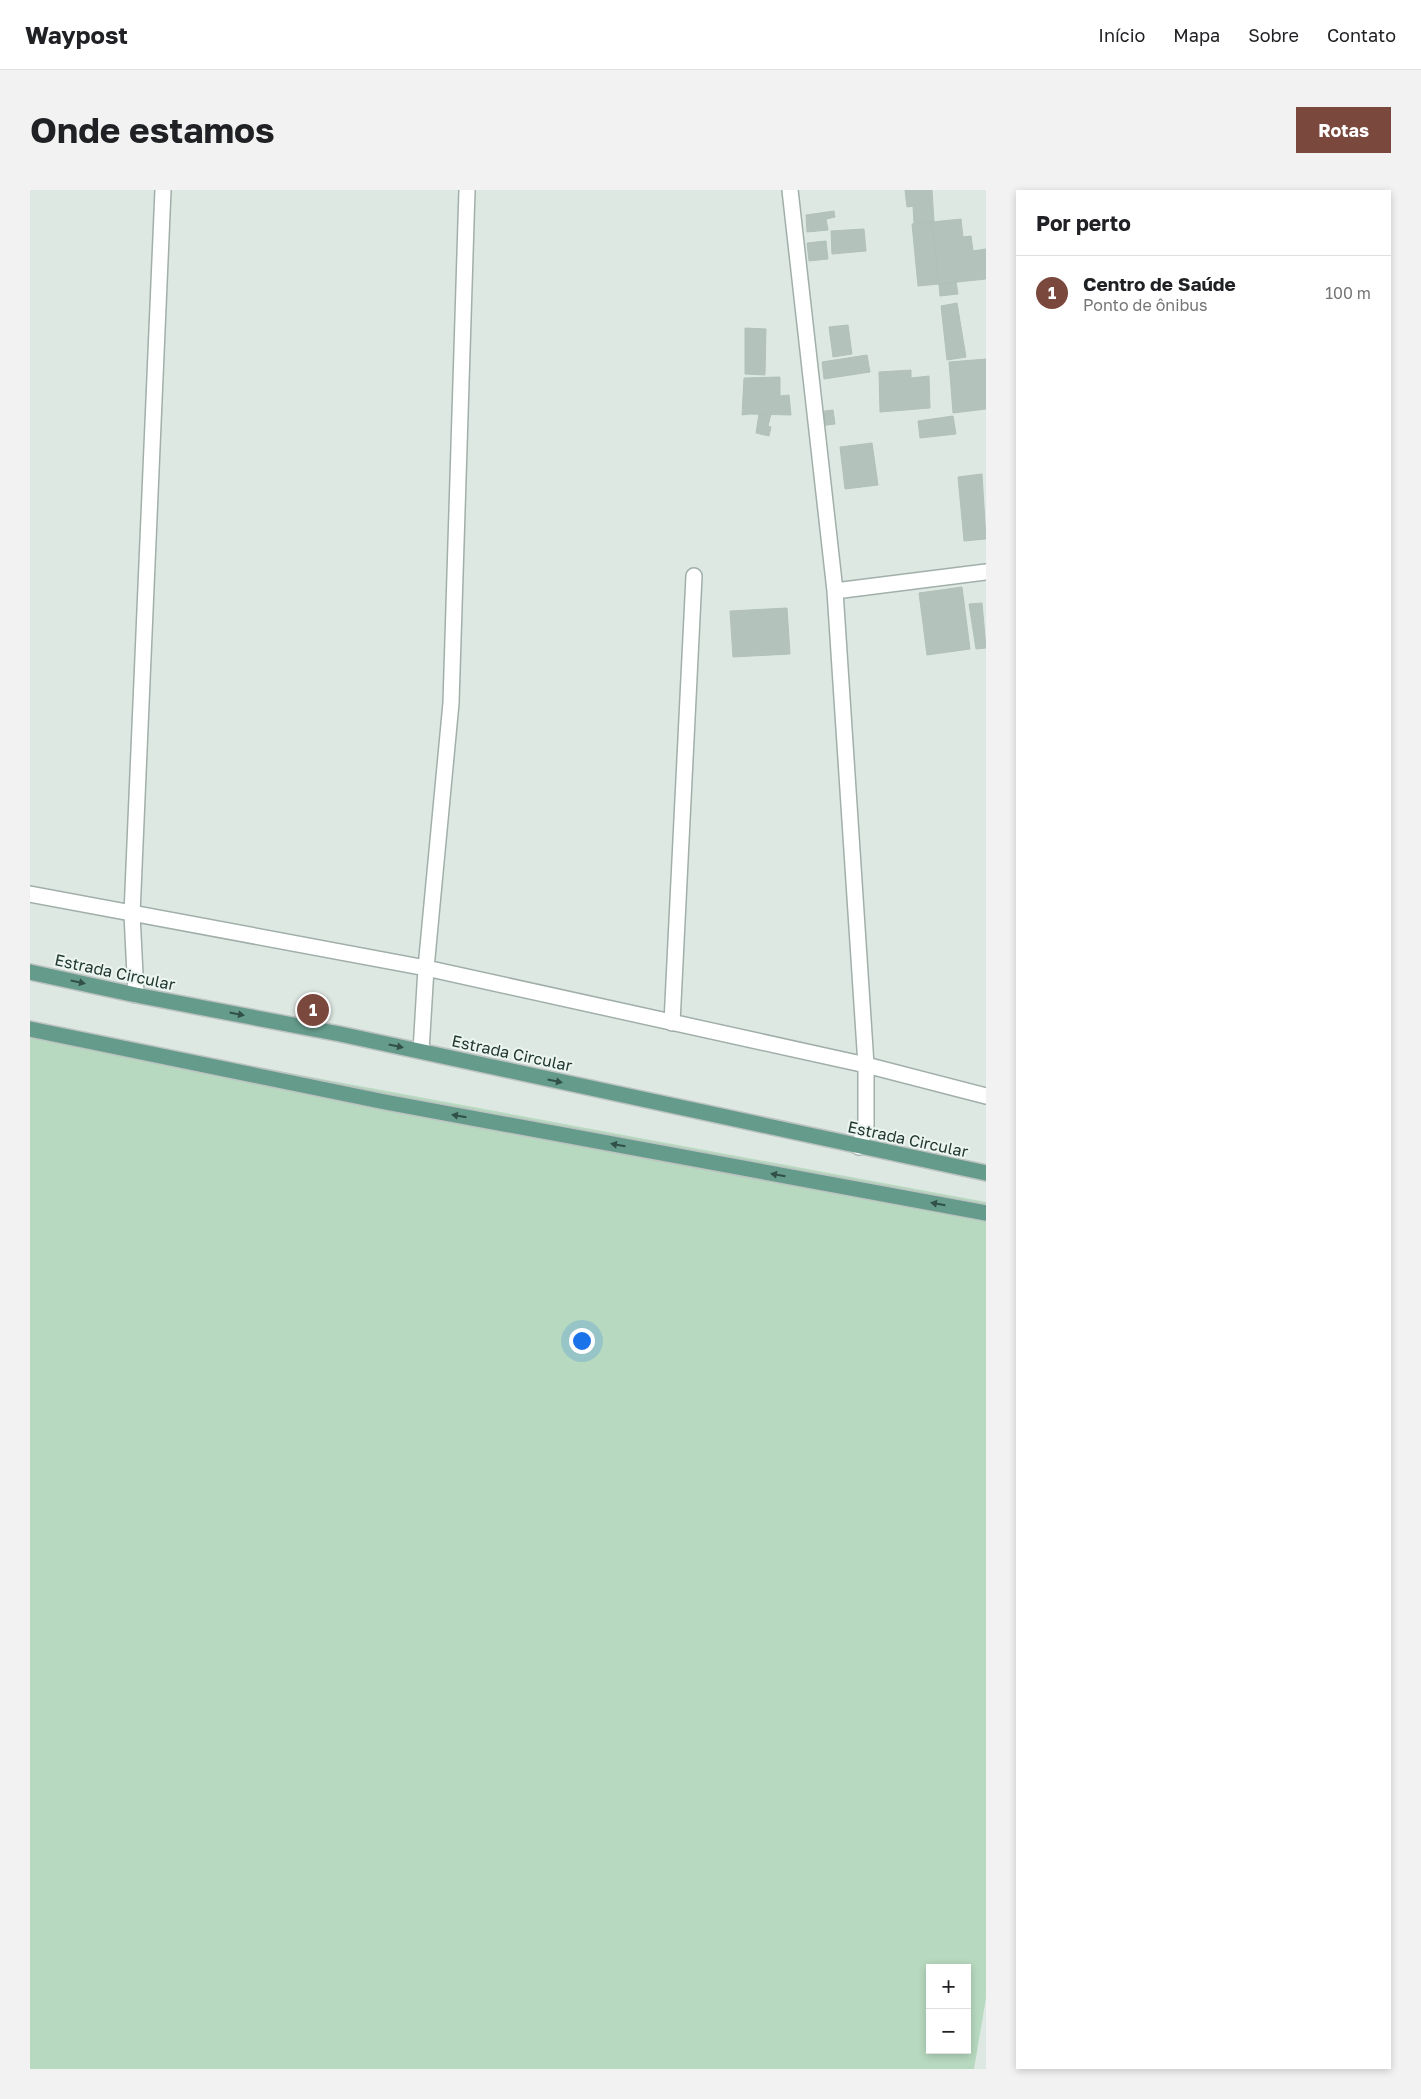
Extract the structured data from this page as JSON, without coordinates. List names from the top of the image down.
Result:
{
  "streets": {
    "main road": ["Estrada Circular"]
  },
  "page": {
    "header": "Waypost",
    "nav": [
      "Início",
      "Mapa",
      "Sobre",
      "Contato"
    ],
    "buttons": "Rotas",
    "title": "Onde estamos",
    "heading": "Por perto",
    "list": [
      {
        "mark": "1",
        "name": "Centro de Saúde",
        "note": "Ponto de ônibus",
        "value": "100 m"
      }
    ],
    "pins": "1",
    "map_buttons": ["+", "−"]
  }
}
